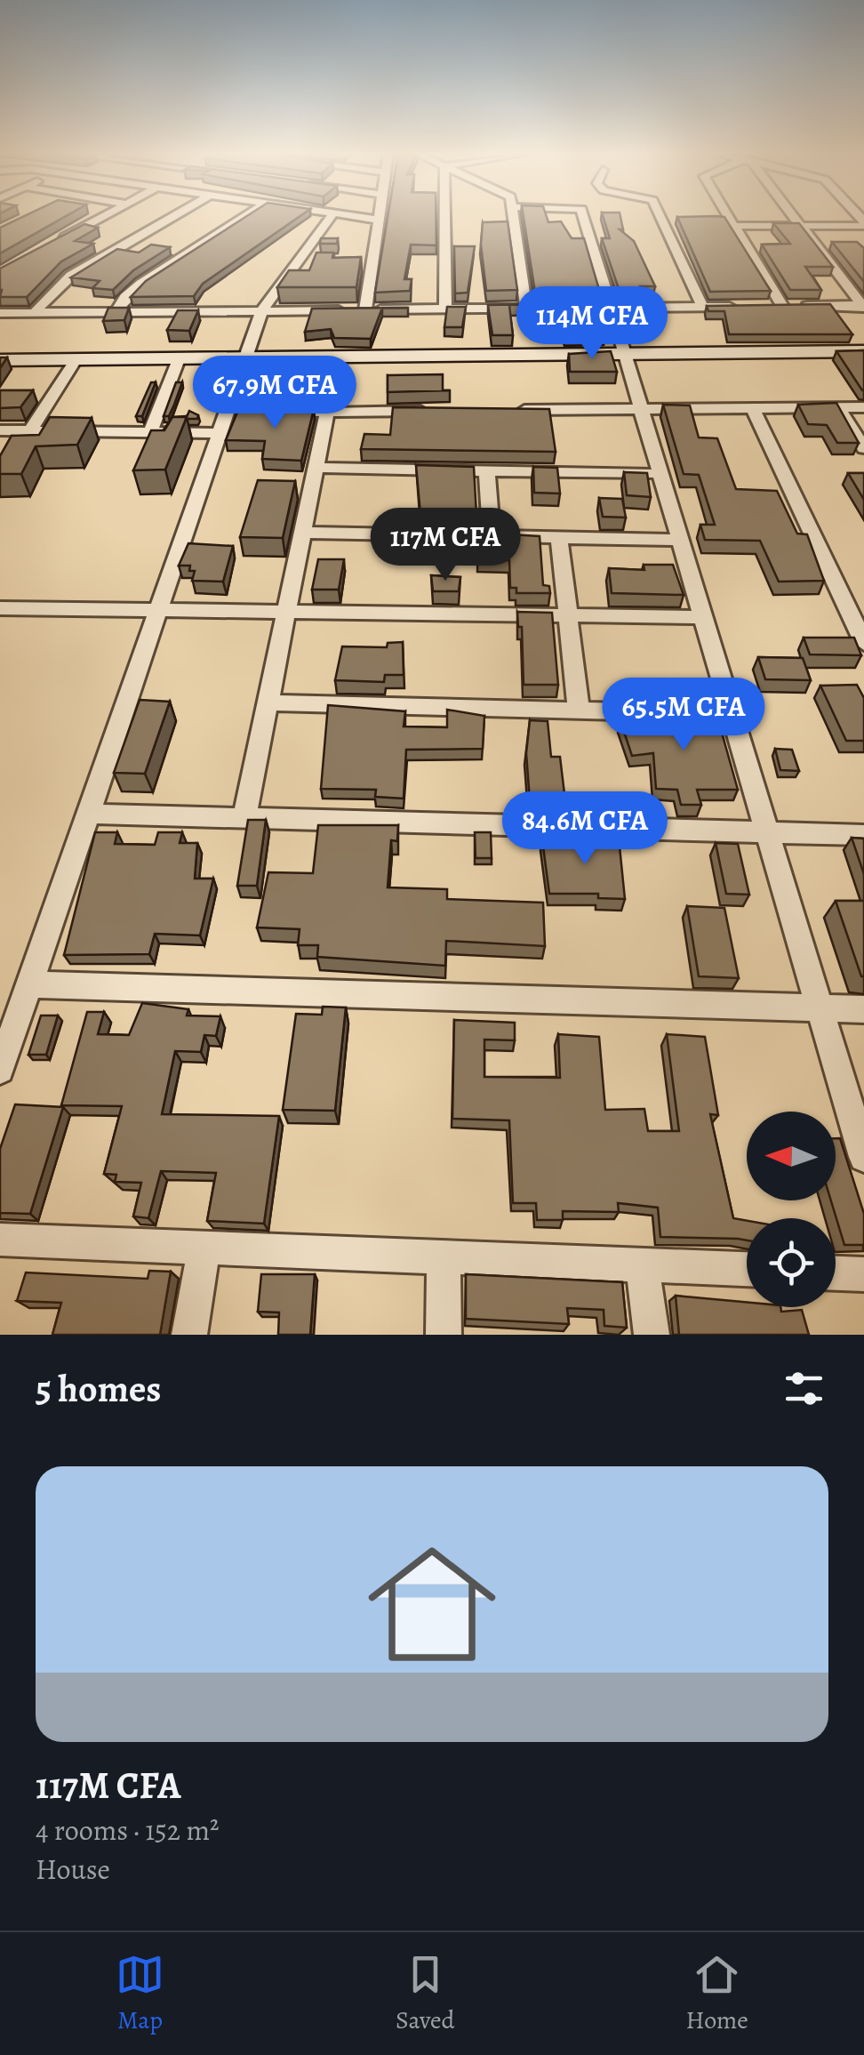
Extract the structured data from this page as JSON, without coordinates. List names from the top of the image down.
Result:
{
  "north": "left",
  "page": {
    "price": [
      "114M CFA",
      "67.9M CFA",
      "117M CFA",
      "65.5M CFA",
      "84.6M CFA"
    ],
    "heading": "5 homes",
    "list": [
      {
        "name": "117M CFA",
        "note": "4 rooms · 152 m² · House"
      }
    ],
    "tabs": ["Map", "Saved", "Home"]
  }
}
